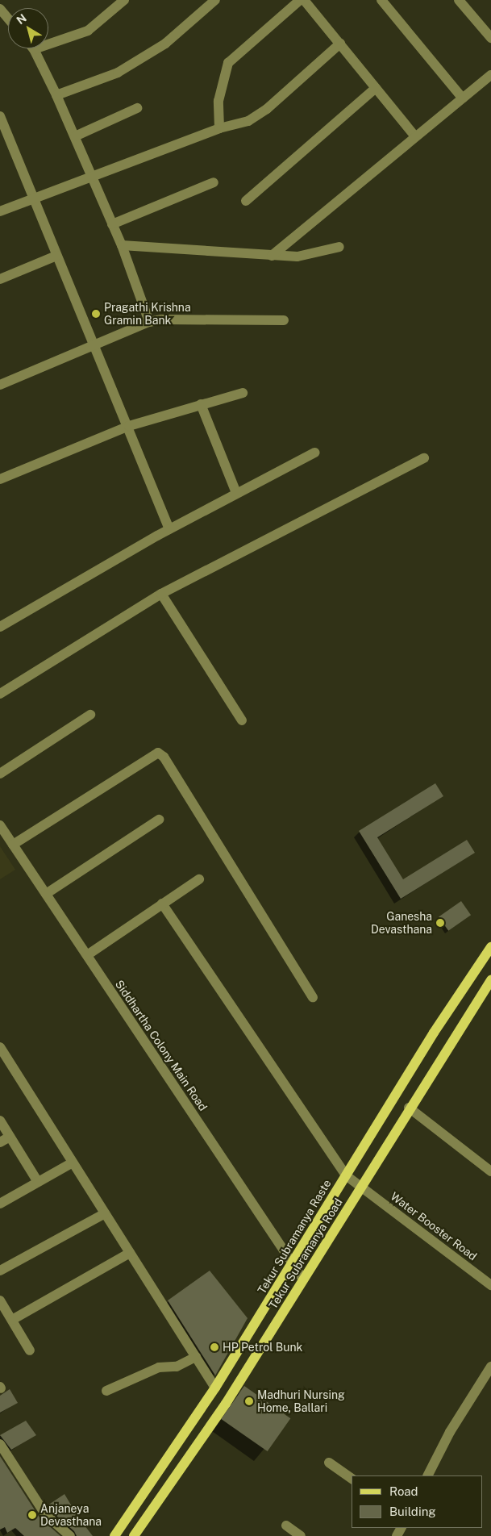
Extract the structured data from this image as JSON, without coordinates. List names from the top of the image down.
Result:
{
  "streets": {
    "main road": ["Tekur Subramanya Raste", "Tekur Subramanya Road"],
    "street": ["Siddhartha Colony Main Road", "Water Booster Road"]
  },
  "crossings": [
    ["Siddhartha Colony Main Road", "Tekur Subramanya Raste"],
    ["Siddhartha Colony Main Road", "Tekur Subramanya Road"],
    ["Water Booster Road", "Tekur Subramanya Raste"],
    ["Water Booster Road", "Tekur Subramanya Road"]
  ],
  "places": [
    "Pragathi Krishna Gramin Bank",
    "Ganesha Devasthana",
    "HP Petrol Bunk",
    "Madhuri Nursing Home, Ballari",
    "Anjaneya Devasthana"
  ],
  "legend": ["Road", "Building"],
  "north": "top left"
}
